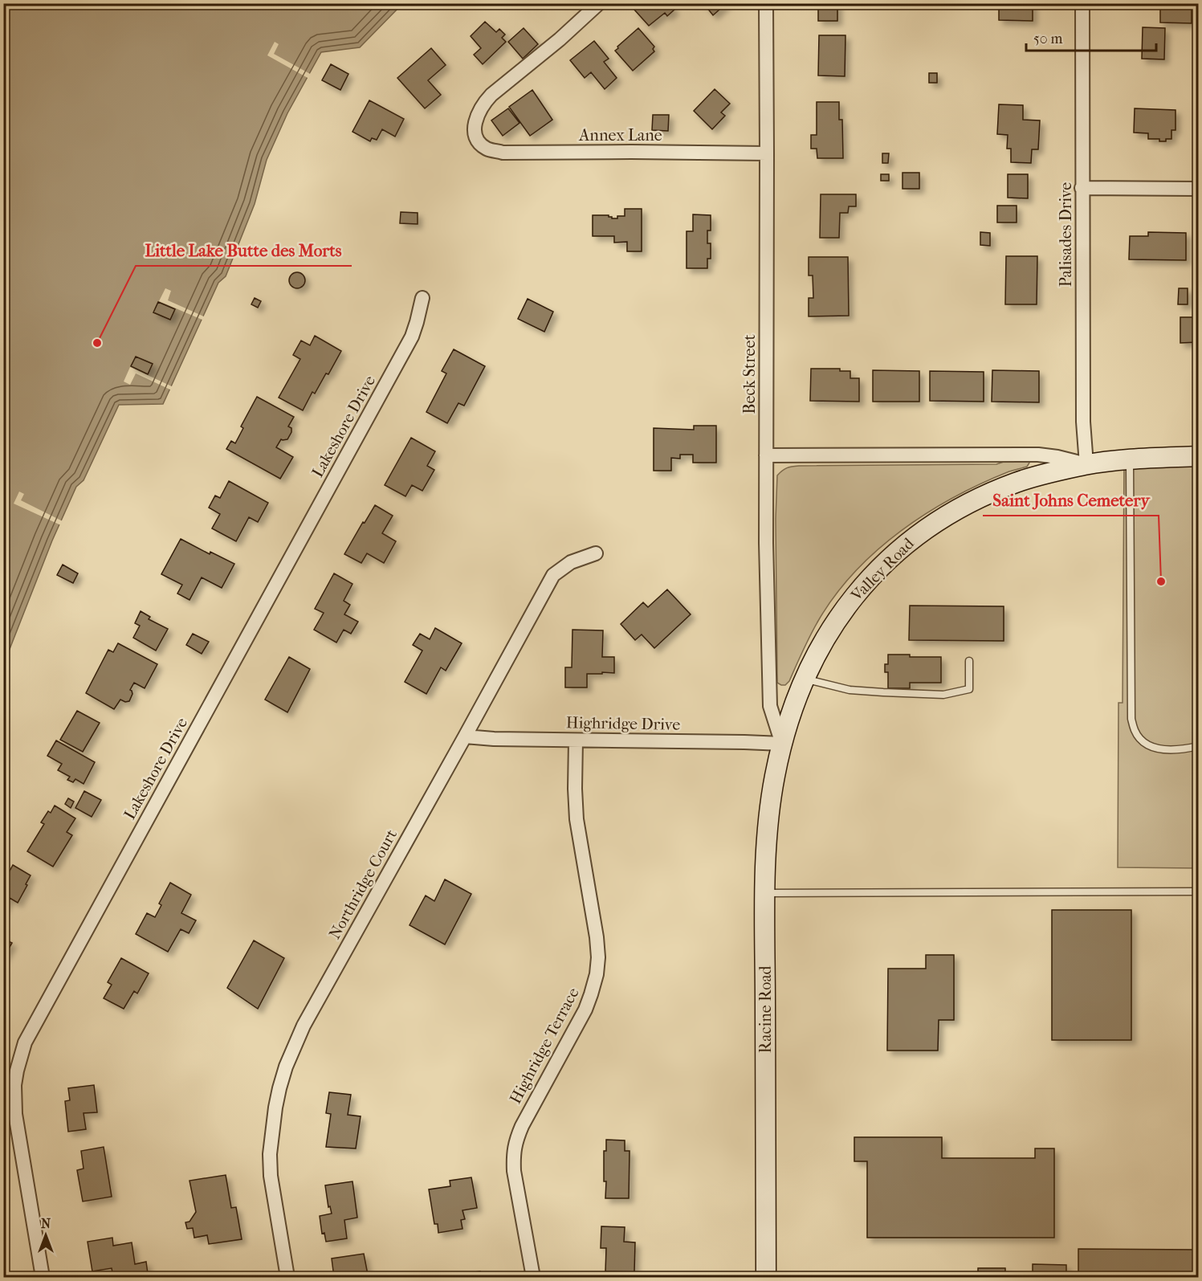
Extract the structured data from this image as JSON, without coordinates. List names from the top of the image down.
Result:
{
  "streets": {
    "main road": ["Valley Road", "Racine Road"],
    "street": [
      "Annex Lane",
      "Palisades Drive",
      "Beck Street",
      "Lakeshore Drive",
      "Highridge Drive",
      "Northridge Court",
      "Highridge Terrace"
    ]
  },
  "crossings": [
    ["Annex Lane", "Beck Street"],
    ["Palisades Drive", "Valley Road"],
    ["Beck Street", "Valley Road"],
    ["Beck Street", "Highridge Drive"],
    ["Beck Street", "Racine Road"],
    ["Valley Road", "Highridge Drive"],
    ["Valley Road", "Racine Road"],
    ["Highridge Drive", "Northridge Court"],
    ["Highridge Drive", "Racine Road"],
    ["Highridge Drive", "Highridge Terrace"]
  ],
  "places": ["Little Lake Butte des Morts", "Saint Johns Cemetery"],
  "scale_bar": "50 m",
  "north": "top"
}
